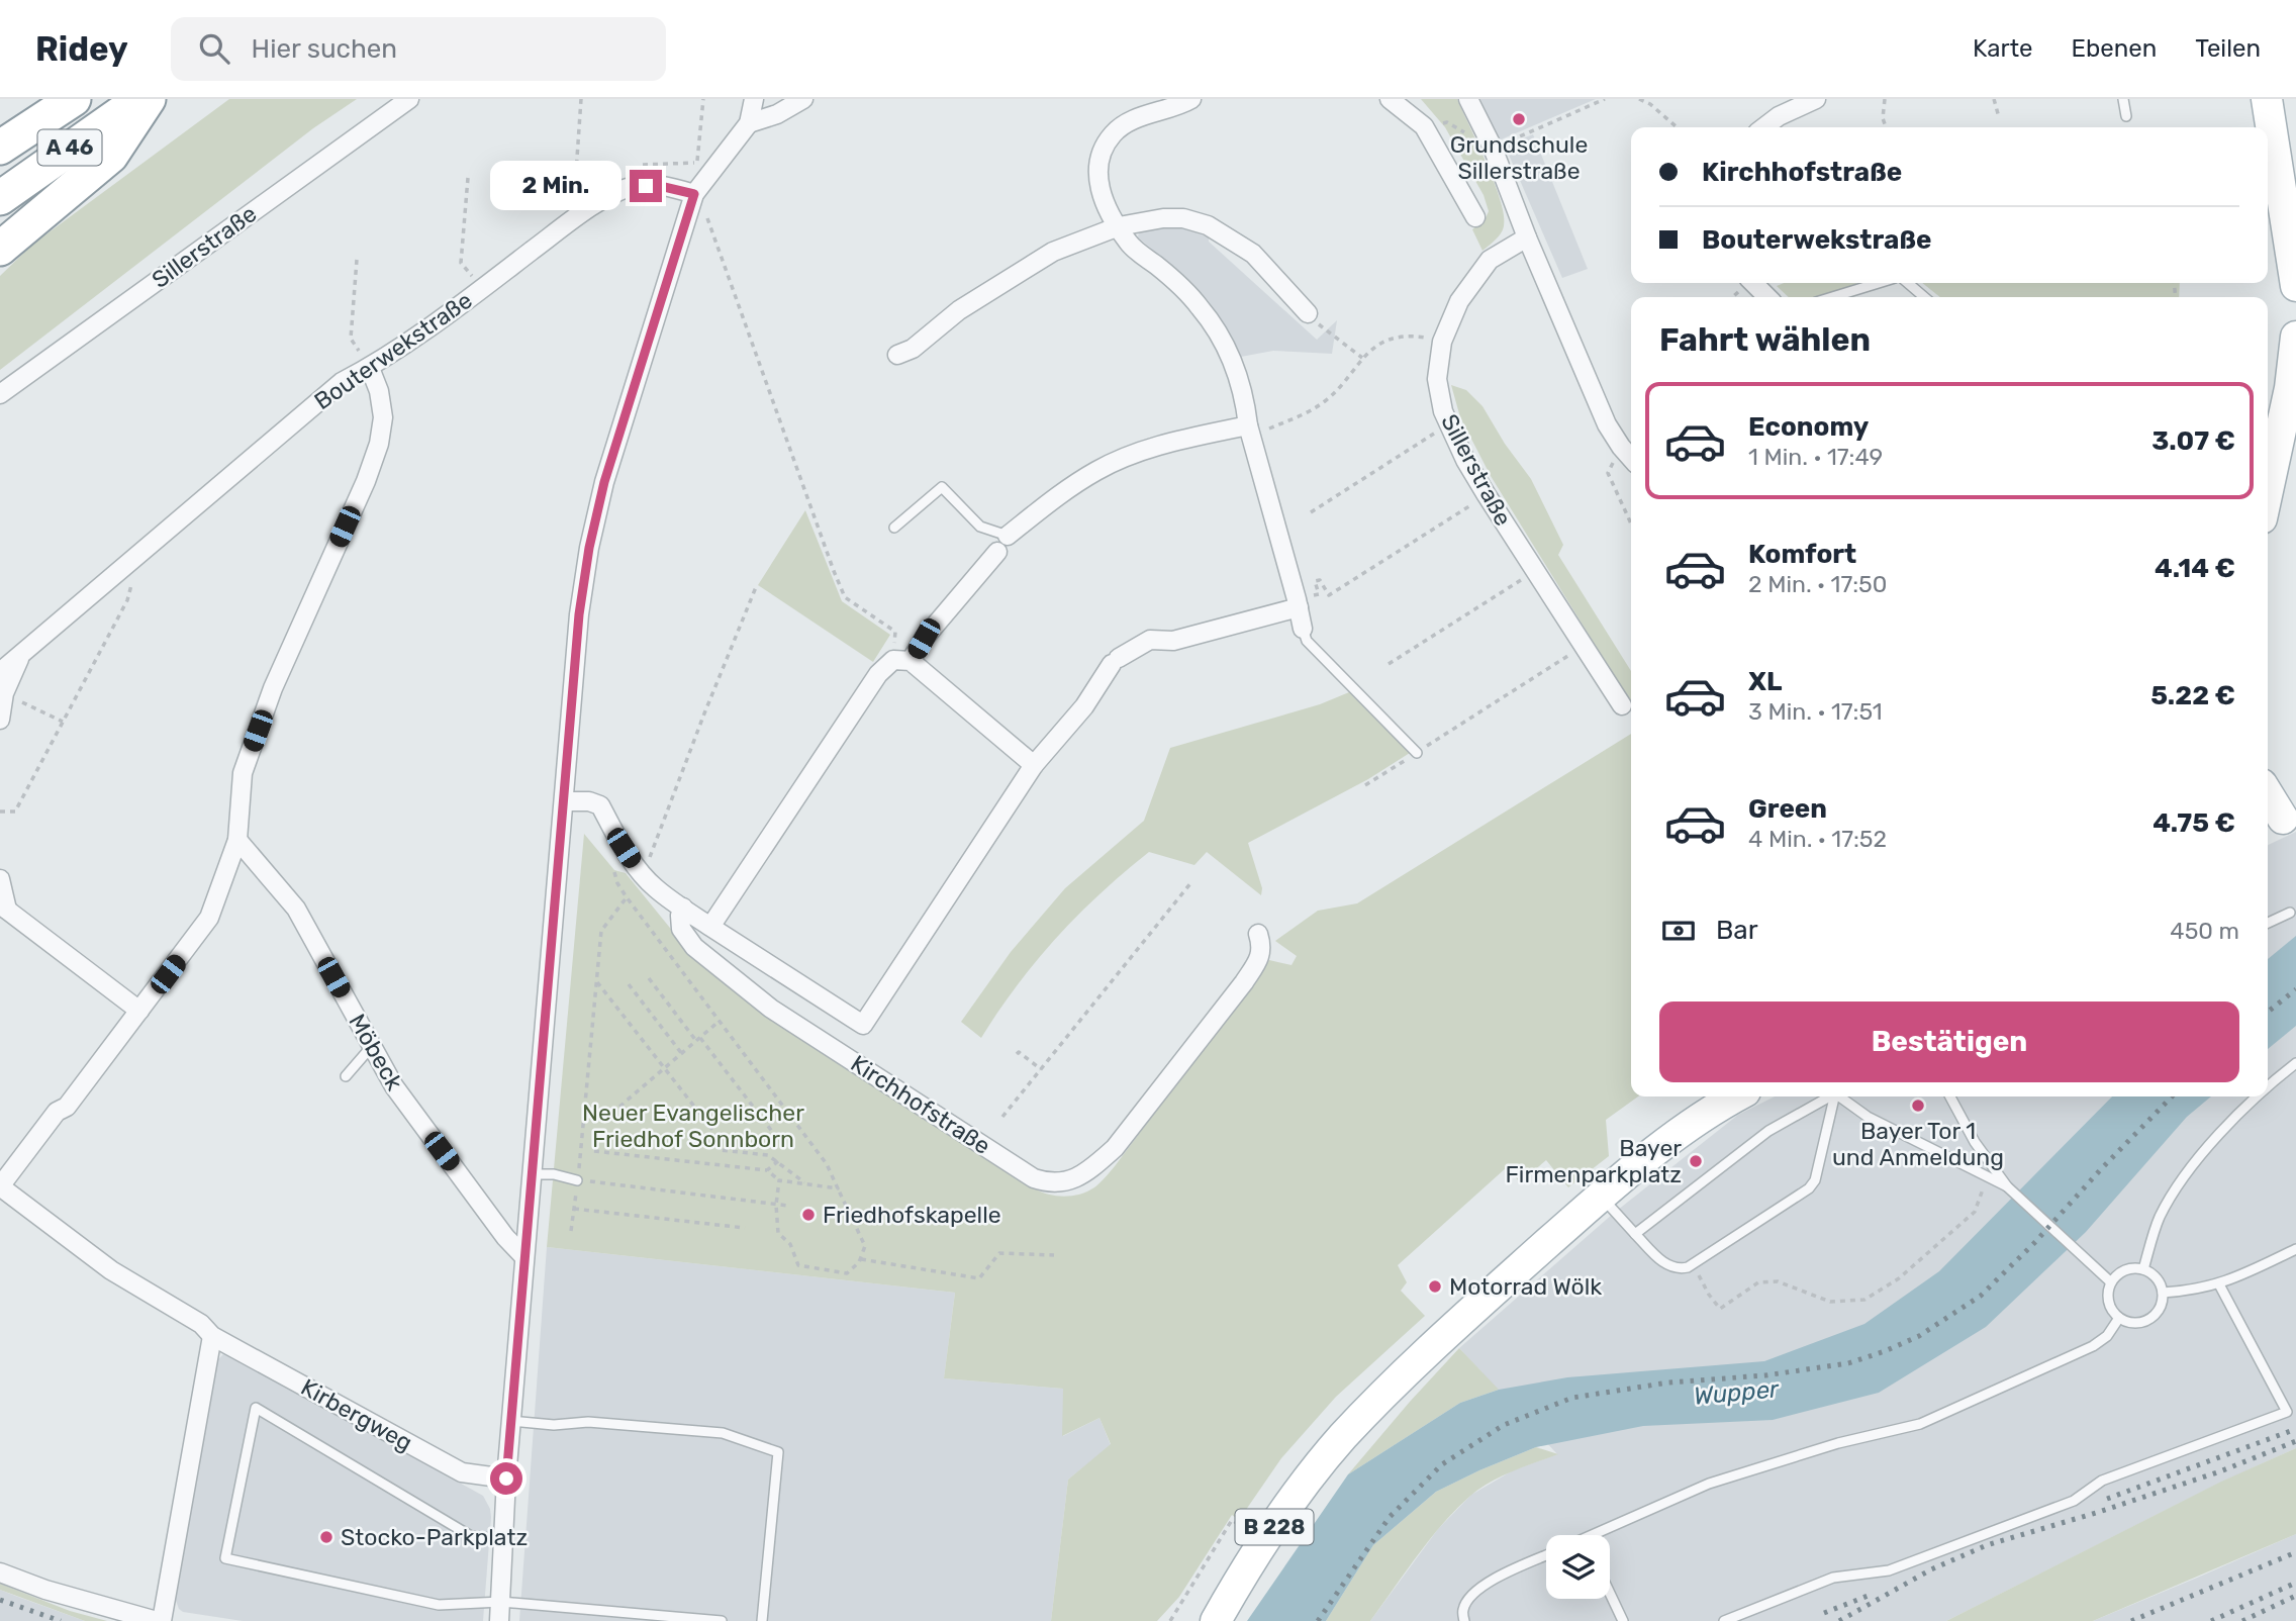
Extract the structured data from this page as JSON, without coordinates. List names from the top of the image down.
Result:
{
  "streets": {
    "highway": ["A 46"],
    "main road": ["B 228"],
    "street": [
      "Sillerstraße",
      "Bouterwekstraße",
      "Möbeck",
      "Kirchhofstraße",
      "Kirbergweg"
    ]
  },
  "water": ["Wupper"],
  "parks": ["Neuer Evangelischer Friedhof Sonnborn"],
  "places": [
    "Grundschule Sillerstraße",
    "Bayer Tor 1 und Anmeldung",
    "Bayer Firmenparkplatz",
    "Friedhofskapelle",
    "Motorrad Wölk",
    "Stocko-Parkplatz"
  ],
  "page": {
    "header": "Ridey",
    "search": "Hier suchen",
    "nav": ["Karte", "Ebenen", "Teilen"],
    "banner": ["Kirchhofstraße", "Bouterwekstraße"],
    "bubble": "2 Min.",
    "heading": "Fahrt wählen",
    "list": [
      {
        "name": "Economy",
        "note": "1 Min. · 17:49",
        "value": "3.07 €"
      },
      {
        "name": "Komfort",
        "note": "2 Min. · 17:50",
        "value": "4.14 €"
      },
      {
        "name": "XL",
        "note": "3 Min. · 17:51",
        "value": "5.22 €"
      },
      {
        "name": "Green",
        "note": "4 Min. · 17:52",
        "value": "4.75 €"
      }
    ],
    "pay": ["Bar", "450 m"],
    "buttons": "Bestätigen"
  }
}
